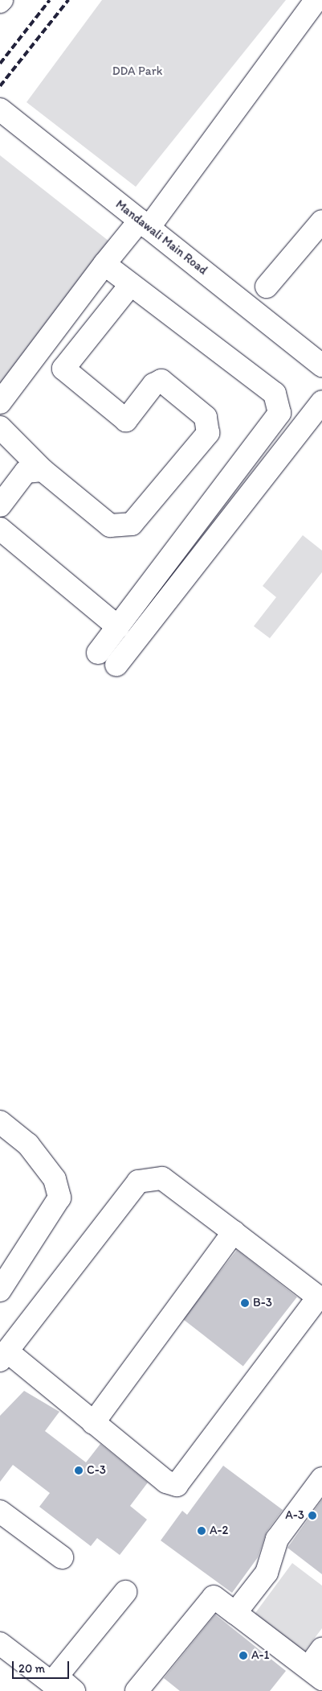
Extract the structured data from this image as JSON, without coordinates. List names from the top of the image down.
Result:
{
  "streets": {
    "street": ["Mandawali Main Road"]
  },
  "parks": ["DDA Park"],
  "places": [
    "B-3",
    "C-3",
    "A-3",
    "A-2",
    "A-1"
  ],
  "scale_bar": "20 m"
}
